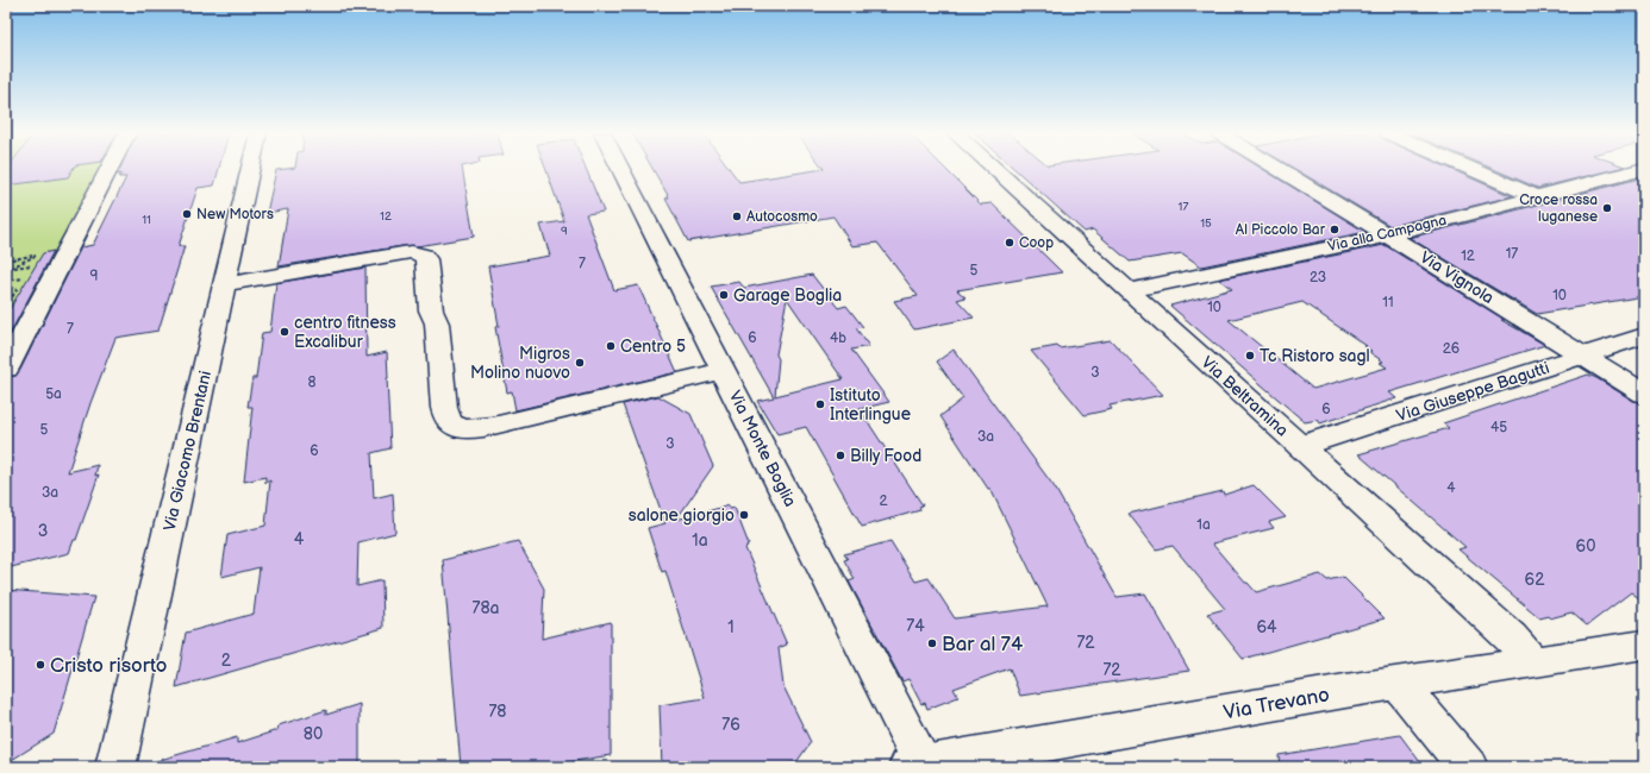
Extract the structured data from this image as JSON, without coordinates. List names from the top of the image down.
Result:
{
  "streets": {
    "street": [
      "Via alla Campagna",
      "Via Vignola",
      "Via Giuseppe Bagutti",
      "Via Beltramina",
      "Via Monte Boglia",
      "Via Giacomo Brentani",
      "Via Trevano"
    ]
  },
  "crossings": [
    ["Via alla Campagna", "Via Vignola"],
    ["Via alla Campagna", "Via Beltramina"],
    ["Via Vignola", "Via Giuseppe Bagutti"],
    ["Via Giuseppe Bagutti", "Via Beltramina"],
    ["Via Beltramina", "Via Trevano"],
    ["Via Monte Boglia", "Via Trevano"]
  ],
  "places": [
    "Croce rossa luganese",
    "New Motors",
    "Autocosmo",
    "Al Piccolo Bar",
    "Coop",
    "Garage Boglia",
    "centro fitness Excalibur",
    "Centro 5",
    "Tc Ristoro sagl",
    "Migros Molino nuovo",
    "Istituto Interlingue",
    "Billy Food",
    "salone giorgio",
    "Bar al 74",
    "Cristo risorto"
  ],
  "house_numbers": [
    "17",
    "12",
    "11",
    "15",
    "9",
    "17",
    "12",
    "7",
    "5",
    "9",
    "23",
    "10",
    "11",
    "10",
    "7",
    "6",
    "4b",
    "26",
    "3",
    "8",
    "5a",
    "6",
    "45",
    "5",
    "3a",
    "3",
    "6",
    "4",
    "3a",
    "2",
    "1a",
    "3",
    "4",
    "1a",
    "60",
    "62",
    "78a",
    "74",
    "1",
    "64",
    "72",
    "2",
    "72",
    "78",
    "76",
    "80"
  ]
}
